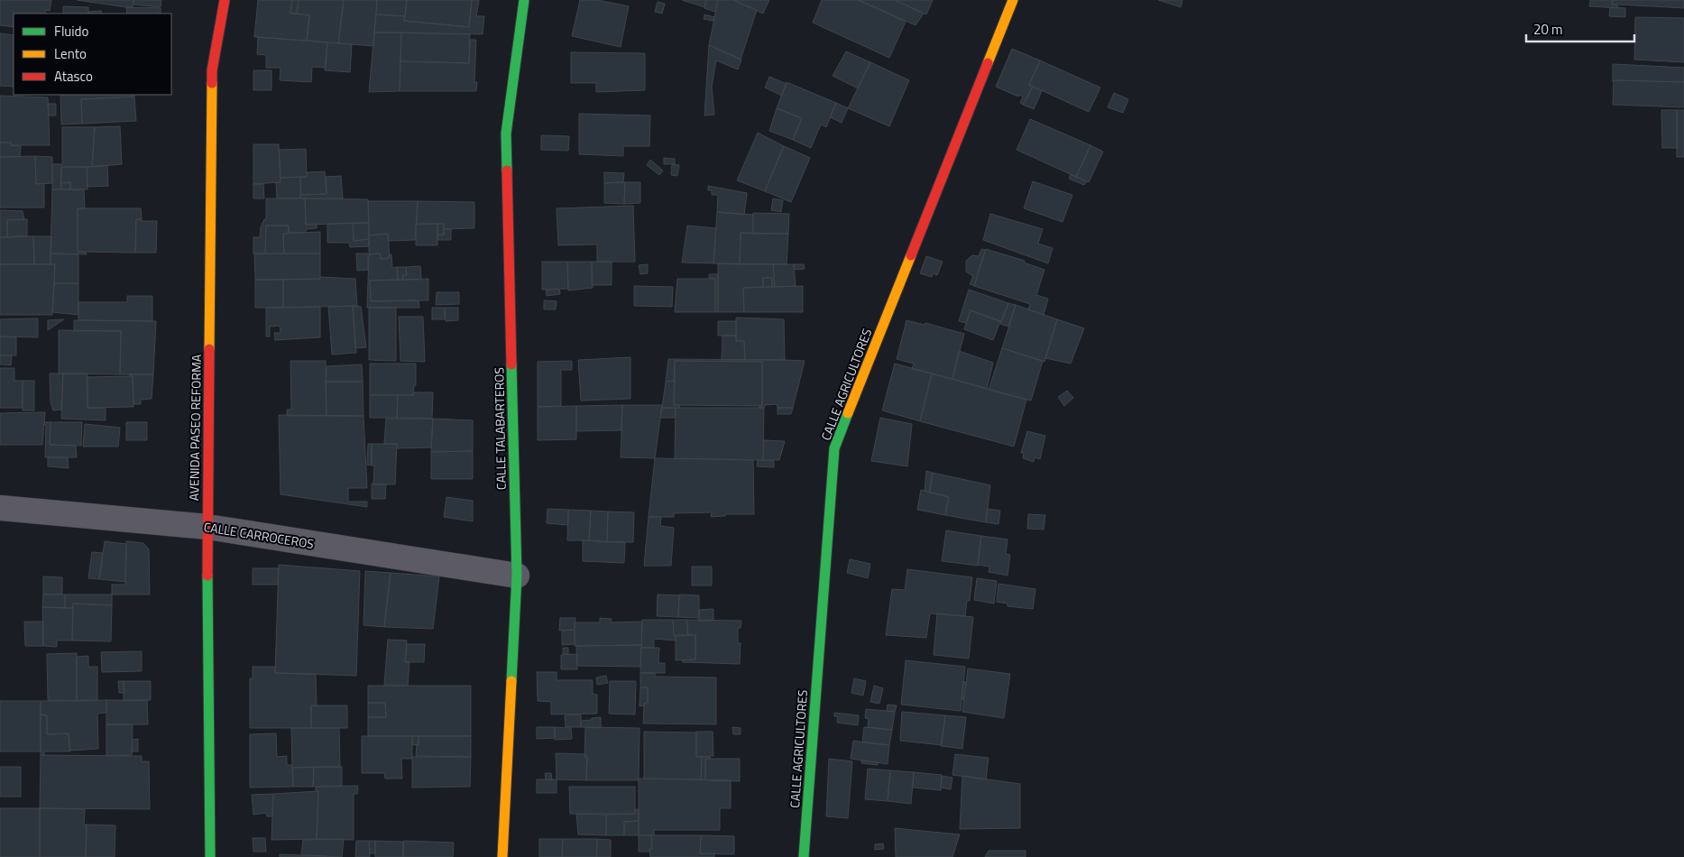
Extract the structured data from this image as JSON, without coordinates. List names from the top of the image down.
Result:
{
  "streets": {
    "street": [
      "CALLE AGRICULTORES",
      "AVENIDA PASEO REFORMA",
      "CALLE TALABARTEROS",
      "CALLE CARROCEROS"
    ]
  },
  "crossings": [
    ["AVENIDA PASEO REFORMA", "CALLE CARROCEROS"],
    ["CALLE TALABARTEROS", "CALLE CARROCEROS"]
  ],
  "legend": ["Fluido", "Lento", "Atasco"],
  "scale_bar": "20 m"
}
